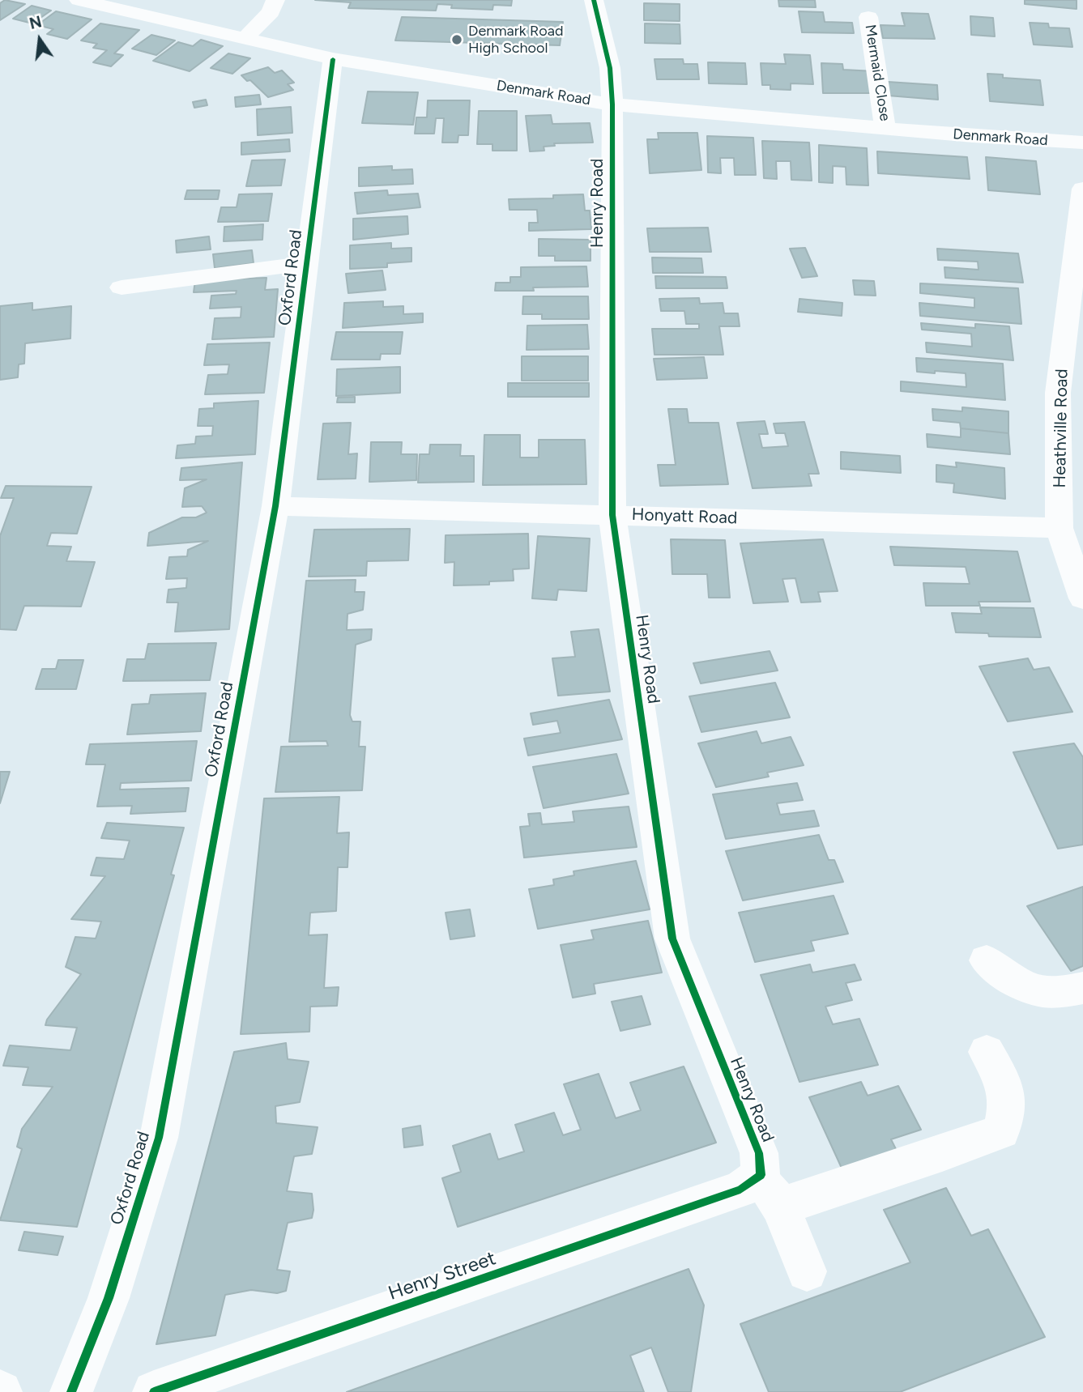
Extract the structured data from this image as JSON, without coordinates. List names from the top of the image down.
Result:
{
  "streets": {
    "street": [
      "Mermaid Close",
      "Denmark Road",
      "Henry Road",
      "Oxford Road",
      "Heathville Road",
      "Honyatt Road",
      "Henry Street"
    ]
  },
  "crossings": [
    ["Mermaid Close", "Denmark Road"],
    ["Denmark Road", "Henry Road"],
    ["Denmark Road", "Oxford Road"],
    ["Henry Road", "Honyatt Road"],
    ["Henry Road", "Henry Street"],
    ["Oxford Road", "Honyatt Road"],
    ["Heathville Road", "Honyatt Road"]
  ],
  "places": ["Denmark Road High School"],
  "north": "top"
}
